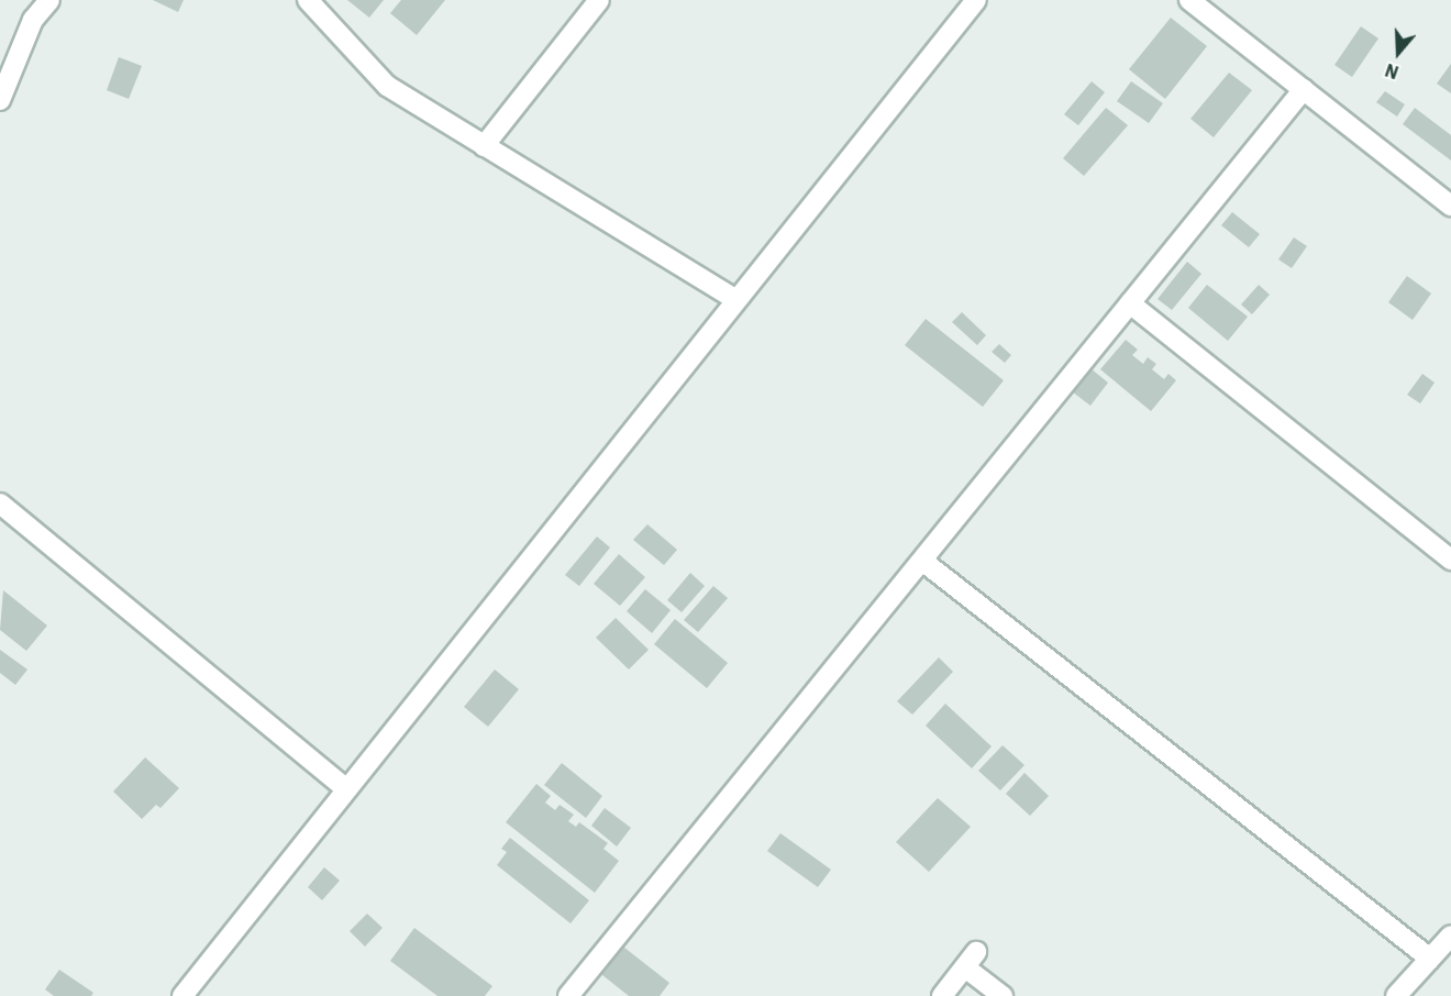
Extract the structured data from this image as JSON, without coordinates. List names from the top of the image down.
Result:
{
  "north": "bottom"
}
